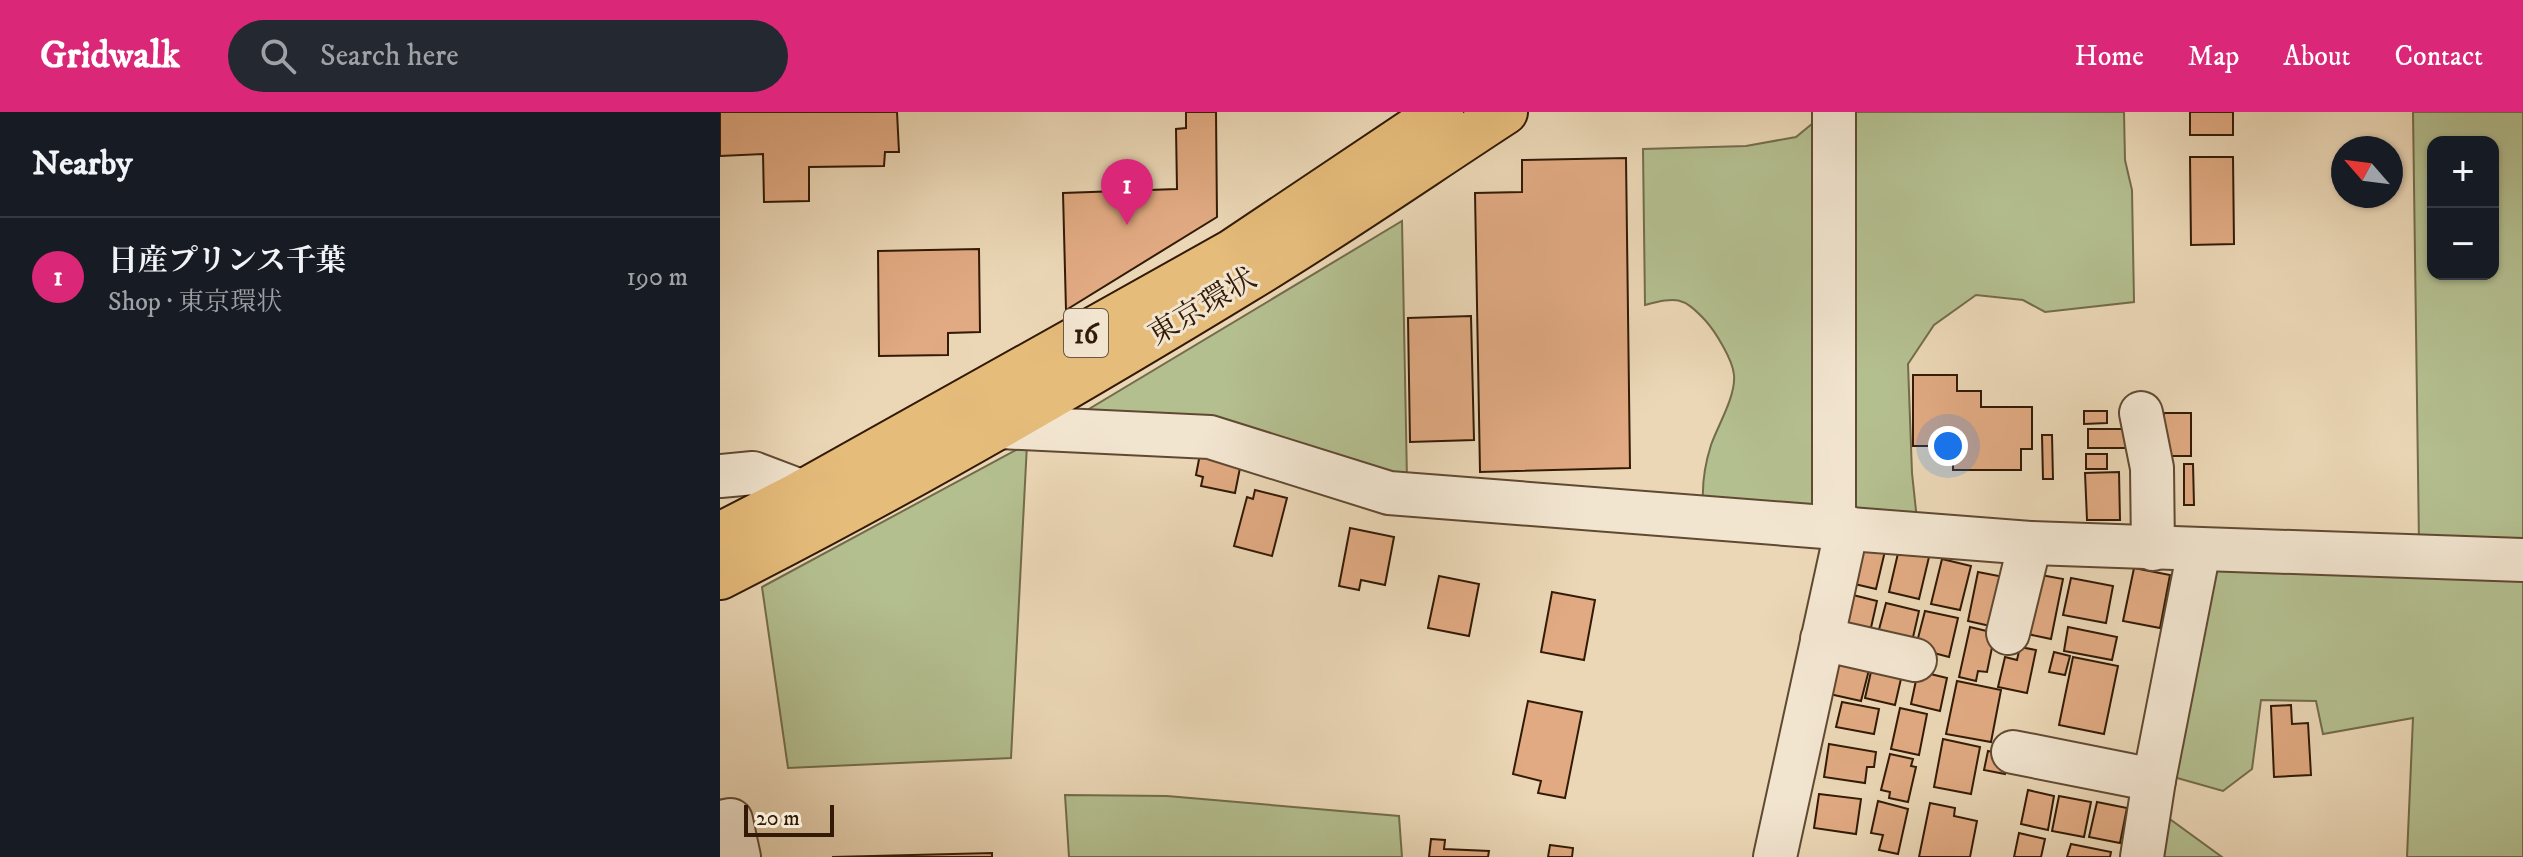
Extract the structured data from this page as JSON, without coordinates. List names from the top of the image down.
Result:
{
  "streets": {
    "highway": ["東京環状", "16"]
  },
  "scale_bar": "20 m",
  "north": "top left",
  "page": {
    "header": "Gridwalk",
    "search": "Search here",
    "nav": [
      "Home",
      "Map",
      "About",
      "Contact"
    ],
    "heading": "Nearby",
    "map_buttons": ["+", "−"],
    "pins": "1",
    "list": [
      {
        "mark": "1",
        "name": "日産プリンス千葉",
        "note": "Shop · 東京環状",
        "value": "190 m"
      }
    ],
    "scale": "20 m"
  }
}
